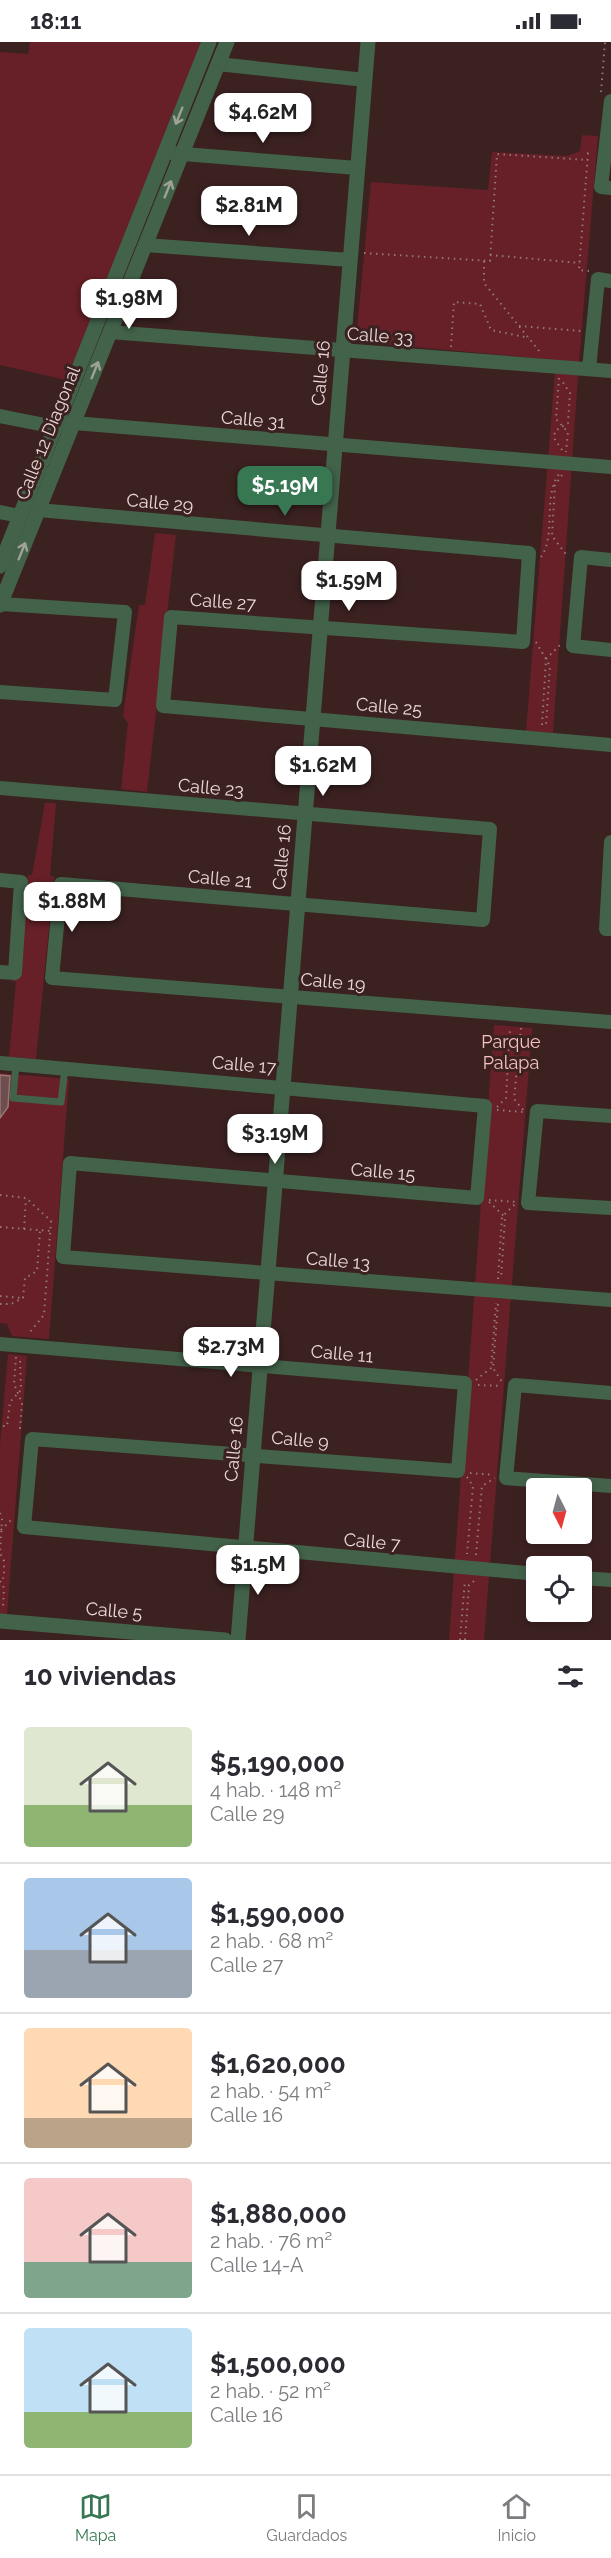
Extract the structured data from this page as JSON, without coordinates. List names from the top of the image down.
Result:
{
  "streets": {
    "street": [
      "Calle 33",
      "Calle 16",
      "Calle 31",
      "Calle 12 Diagonal",
      "Calle 29",
      "Calle 27",
      "Calle 25",
      "Calle 23",
      "Calle 21",
      "Calle 19",
      "Calle 17",
      "Calle 15",
      "Calle 13",
      "Calle 11",
      "Calle 9",
      "Calle 7",
      "Calle 5"
    ]
  },
  "crossings": [
    ["Calle 33", "Calle 16"],
    ["Calle 33", "Calle 12 Diagonal"],
    ["Calle 16", "Calle 31"],
    ["Calle 16", "Calle 29"],
    ["Calle 16", "Calle 27"],
    ["Calle 16", "Calle 25"],
    ["Calle 16", "Calle 23"],
    ["Calle 16", "Calle 21"],
    ["Calle 16", "Calle 19"],
    ["Calle 16", "Calle 17"],
    ["Calle 16", "Calle 15"],
    ["Calle 16", "Calle 13"],
    ["Calle 16", "Calle 11"],
    ["Calle 16", "Calle 9"],
    ["Calle 16", "Calle 7"],
    ["Calle 31", "Calle 12 Diagonal"],
    ["Calle 12 Diagonal", "Calle 29"],
    ["Calle 27", "Calle 25"],
    ["Calle 23", "Calle 21"],
    ["Calle 21", "Calle 19"],
    ["Calle 15", "Calle 13"],
    ["Calle 9", "Calle 7"]
  ],
  "parks": ["Parque Palapa"],
  "north": "bottom",
  "page": {
    "status": "18:11",
    "price": [
      "$4.62M",
      "$2.81M",
      "$1.98M",
      "$5.19M",
      "$1.59M",
      "$1.62M",
      "$1.88M",
      "$3.19M",
      "$2.73M",
      "$1.5M"
    ],
    "heading": "10 viviendas",
    "list": [
      {
        "name": "$5,190,000",
        "note": "4 hab. · 148 m² · Calle 29"
      },
      {
        "name": "$1,590,000",
        "note": "2 hab. · 68 m² · Calle 27"
      },
      {
        "name": "$1,620,000",
        "note": "2 hab. · 54 m² · Calle 16"
      },
      {
        "name": "$1,880,000",
        "note": "2 hab. · 76 m² · Calle 14-A"
      },
      {
        "name": "$1,500,000",
        "note": "2 hab. · 52 m² · Calle 16"
      }
    ],
    "tabs": ["Mapa", "Guardados", "Inicio"]
  }
}
